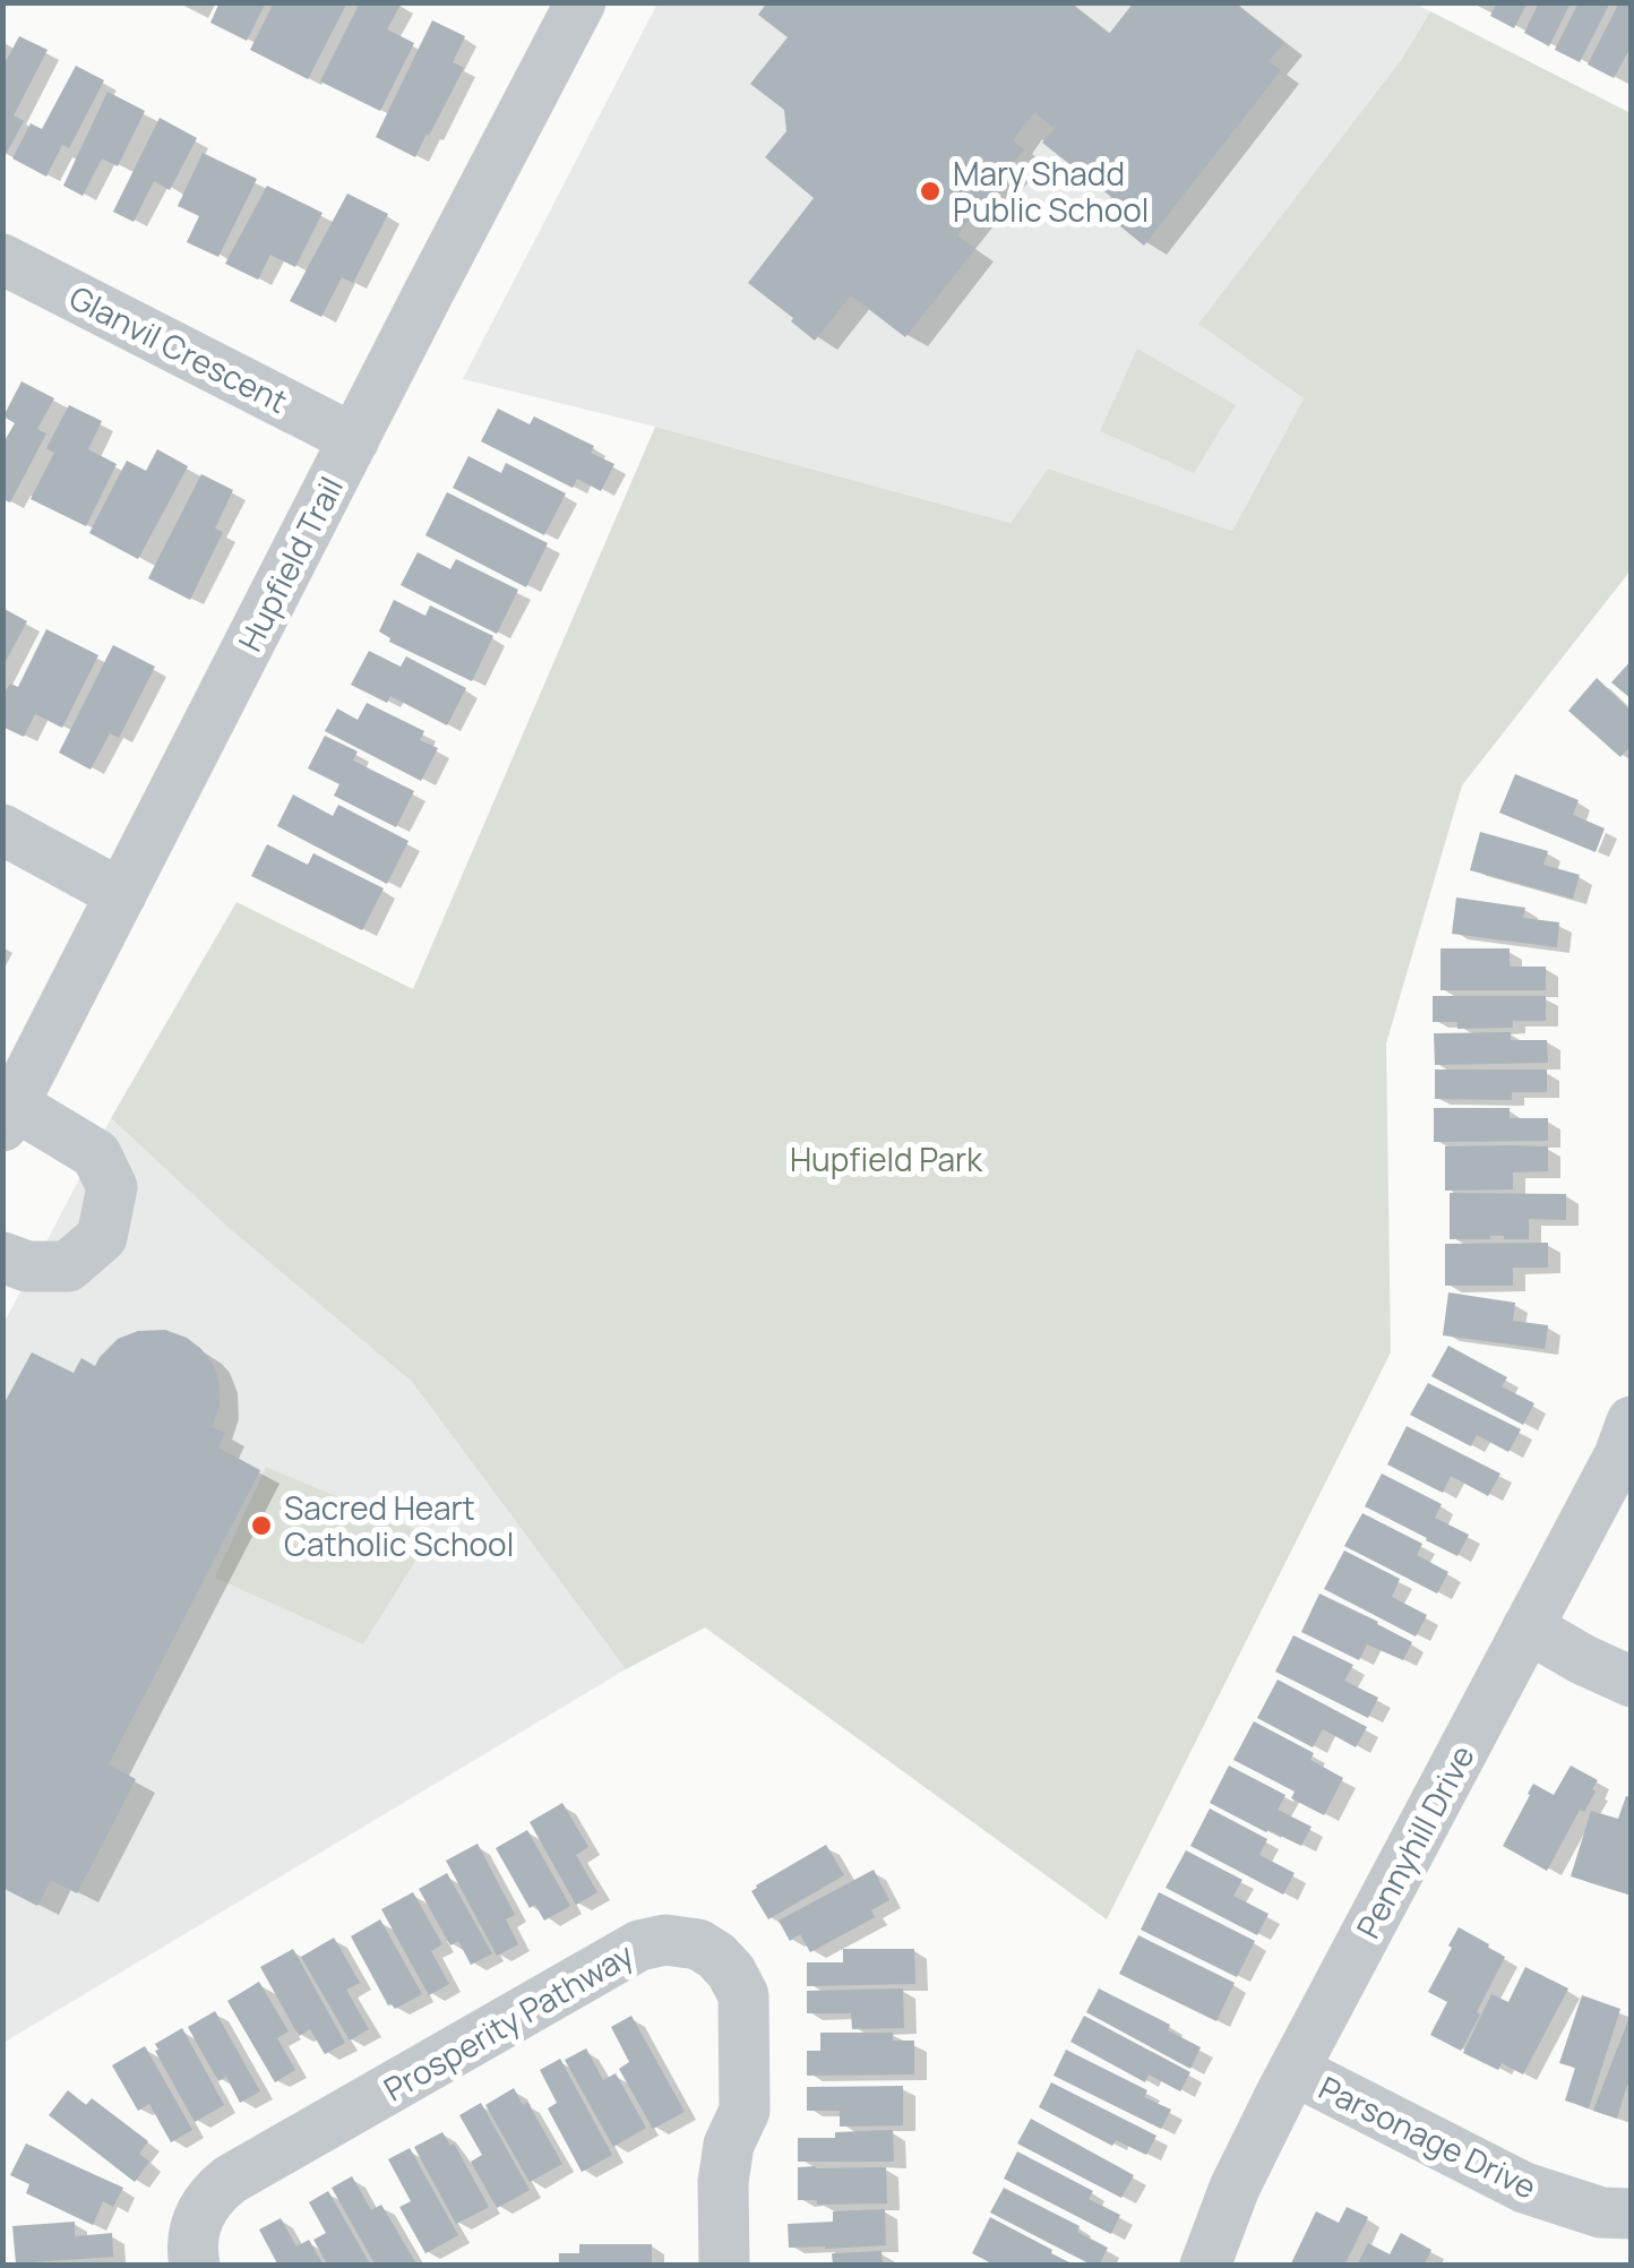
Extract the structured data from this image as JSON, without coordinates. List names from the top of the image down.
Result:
{
  "streets": {
    "street": [
      "Glanvil Crescent",
      "Hupfield Trail",
      "Pennyhill Drive",
      "Prosperity Pathway",
      "Parsonage Drive"
    ]
  },
  "crossings": [
    ["Glanvil Crescent", "Hupfield Trail"],
    ["Pennyhill Drive", "Parsonage Drive"]
  ],
  "parks": ["Hupfield Park"],
  "places": ["Mary Shadd Public School", "Sacred Heart Catholic School"]
}
